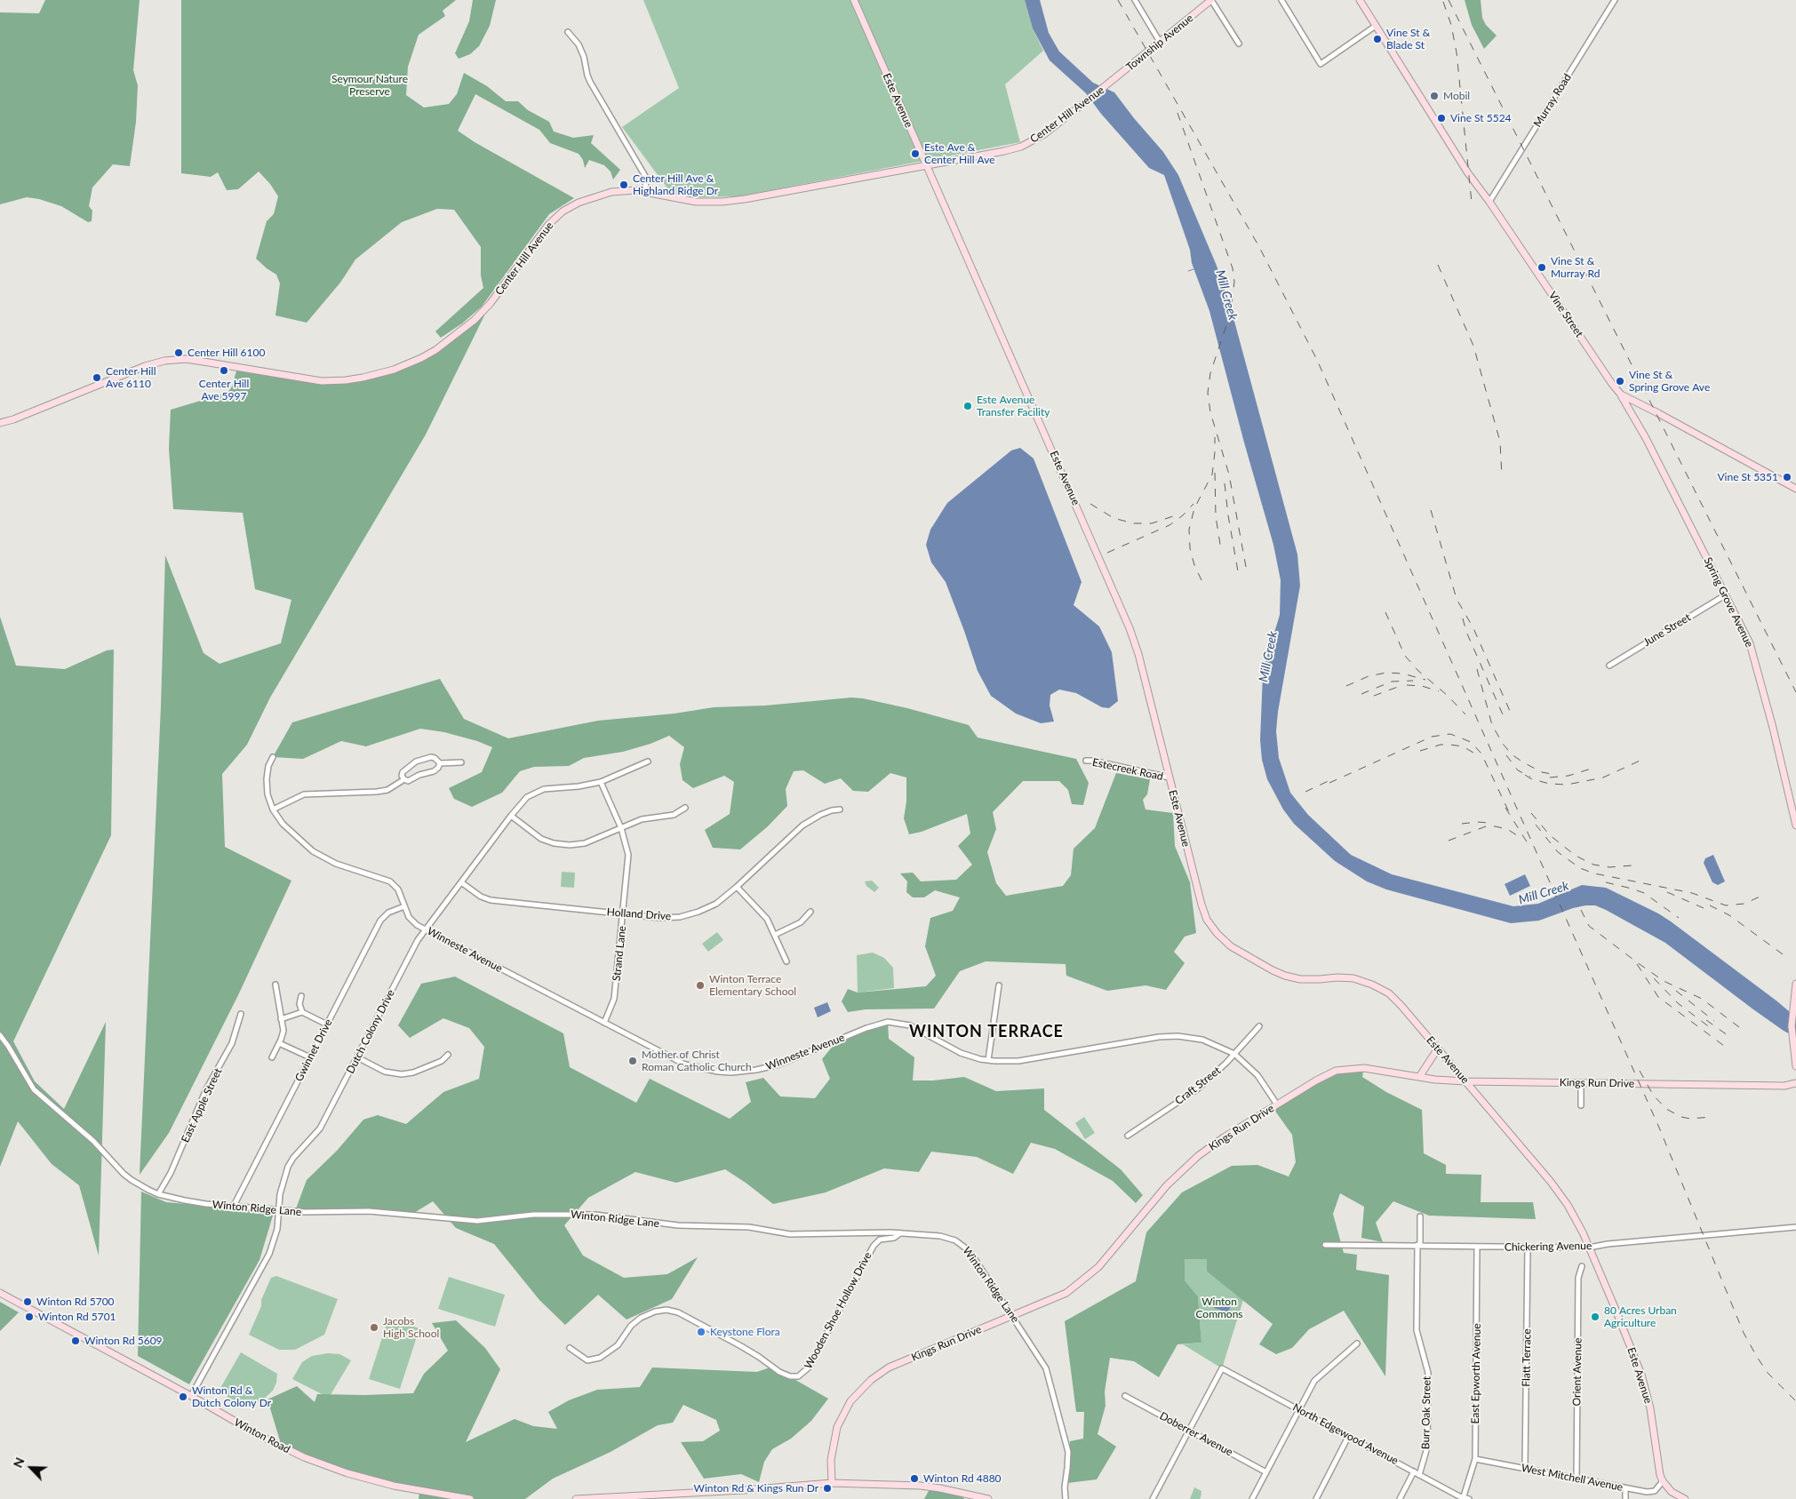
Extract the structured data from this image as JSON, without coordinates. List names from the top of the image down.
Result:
{
  "streets": {
    "main road": [
      "Township Avenue",
      "Este Avenue",
      "Center Hill Avenue",
      "Vine Street",
      "Spring Grove Avenue",
      "Kings Run Drive",
      "Winton Road"
    ],
    "street": [
      "Murray Road",
      "June Street",
      "Estecreek Road",
      "Holland Drive",
      "Winneste Avenue",
      "Strand Lane",
      "Dutch Colony Drive",
      "Gwinnet Drive",
      "Craft Street",
      "East Apple Street",
      "Winton Ridge Lane",
      "Chickering Avenue",
      "Wooden Shoe Hollow Drive",
      "Flatt Terrace",
      "Orient Avenue",
      "East Epworth Avenue",
      "Burr Oak Street",
      "Doberrer Avenue",
      "North Edgewood Avenue",
      "West Mitchell Avenue"
    ]
  },
  "crossings": [
    ["Township Avenue", "Center Hill Avenue"],
    ["Este Avenue", "Center Hill Avenue"],
    ["Este Avenue", "Estecreek Road"],
    ["Este Avenue", "Kings Run Drive"],
    ["Este Avenue", "Chickering Avenue"],
    ["Este Avenue", "West Mitchell Avenue"],
    ["Murray Road", "Vine Street"],
    ["Vine Street", "Spring Grove Avenue"],
    ["Spring Grove Avenue", "June Street"],
    ["Holland Drive", "Strand Lane"],
    ["Holland Drive", "Dutch Colony Drive"],
    ["Winneste Avenue", "Strand Lane"],
    ["Winneste Avenue", "Dutch Colony Drive"],
    ["Winneste Avenue", "Gwinnet Drive"],
    ["Winneste Avenue", "Kings Run Drive"],
    ["Winneste Avenue", "Craft Street"],
    ["Strand Lane", "Dutch Colony Drive"],
    ["Dutch Colony Drive", "Winton Ridge Lane"],
    ["Dutch Colony Drive", "Winton Road"],
    ["Gwinnet Drive", "Winton Ridge Lane"],
    ["Kings Run Drive", "Winton Ridge Lane"],
    ["East Apple Street", "Winton Ridge Lane"],
    ["Winton Ridge Lane", "Wooden Shoe Hollow Drive"],
    ["Chickering Avenue", "Flatt Terrace"],
    ["Chickering Avenue", "East Epworth Avenue"],
    ["Chickering Avenue", "Burr Oak Street"],
    ["Flatt Terrace", "West Mitchell Avenue"],
    ["Orient Avenue", "West Mitchell Avenue"],
    ["East Epworth Avenue", "North Edgewood Avenue"],
    ["East Epworth Avenue", "West Mitchell Avenue"],
    ["Burr Oak Street", "North Edgewood Avenue"],
    ["Doberrer Avenue", "North Edgewood Avenue"]
  ],
  "districts": ["WINTON TERRACE"],
  "water": ["Mill Creek"],
  "parks": ["Seymour Nature Preserve", "Winton Commons"],
  "places": [
    "Vine St & Blade St",
    "Mobil",
    "Vine St 5524",
    "Este Ave & Center Hill Ave",
    "Center Hill Ave & Highland Ridge Dr",
    "Vine St & Murray Rd",
    "Center Hill 6100",
    "Center Hill Ave 5997",
    "Center Hill Ave 6110",
    "Vine St & Spring Grove Ave",
    "Este Avenue Transfer Facility",
    "Vine St 5351",
    "Winton Terrace Elementary School",
    "Mother of Christ Roman Catholic Church",
    "Winton Rd 5700",
    "Winton Rd 5701",
    "80 Acres Urban Agriculture",
    "Jacobs High School",
    "Keystone Flora",
    "Winton Rd 5609",
    "Winton Rd & Dutch Colony Dr",
    "Winton Rd 4880",
    "Winton Rd & Kings Run Dr"
  ],
  "north": "top left"
}
